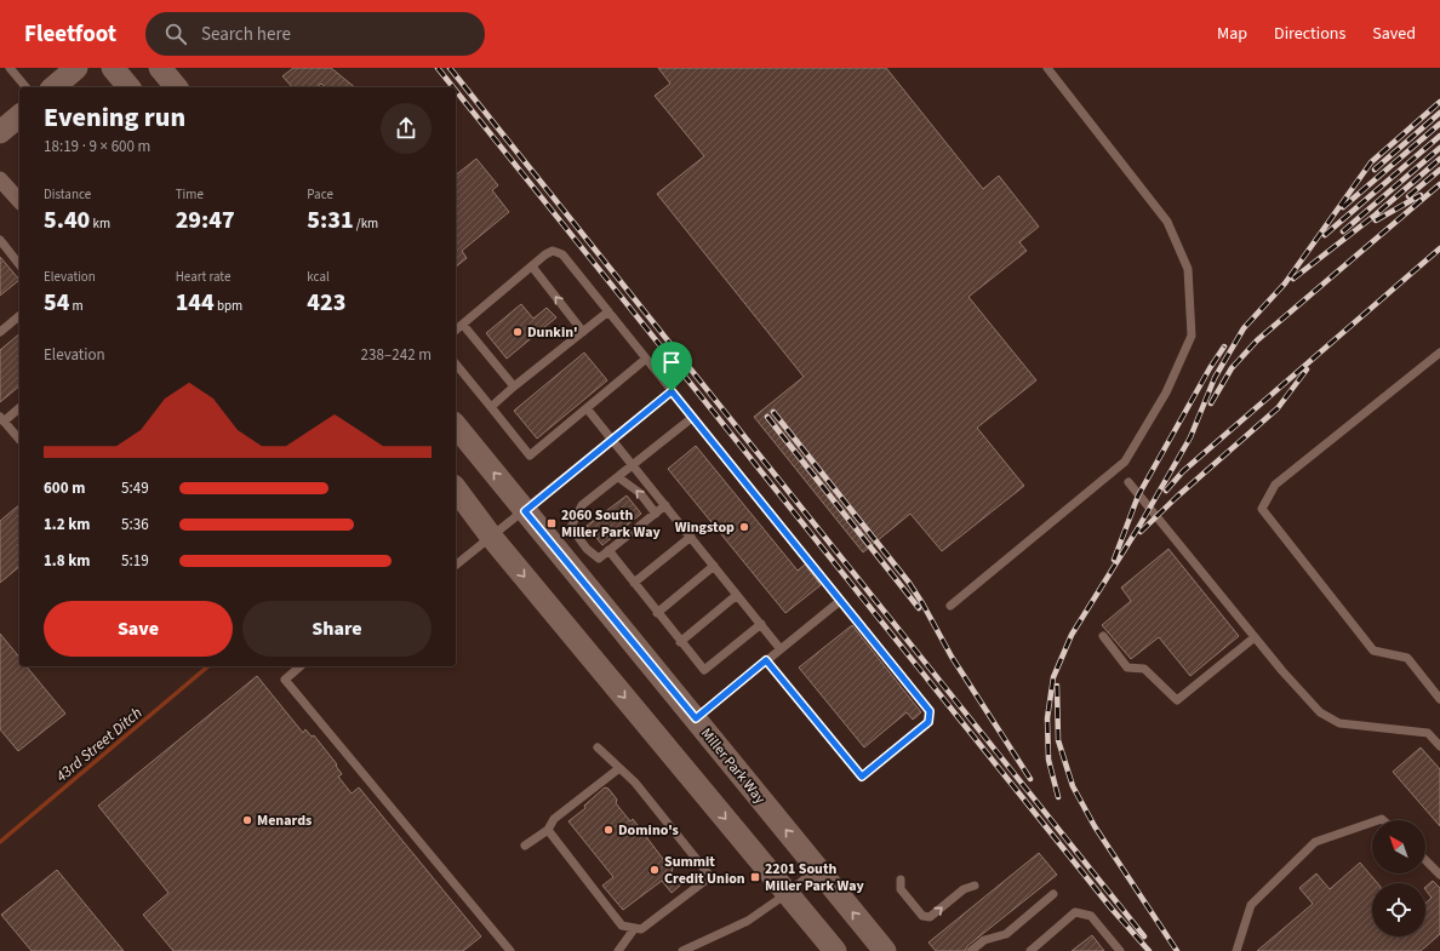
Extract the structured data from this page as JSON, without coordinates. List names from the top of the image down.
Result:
{
  "streets": {
    "main road": ["Miller Park Way"]
  },
  "water": ["43rd Street Ditch"],
  "places": {
    "other": [
      "Dunkin'",
      "Wingstop",
      "Menards",
      "Domino's",
      "Summit Credit Union"
    ],
    "transit": ["2060 South Miller Park Way", "2201 South Miller Park Way"]
  },
  "north": "top left",
  "page": {
    "header": "Fleetfoot",
    "search": "Search here",
    "nav": ["Map", "Directions", "Saved"],
    "heading": ["Evening run", "18:19 · 9 × 600 m"],
    "stats": [
      ["Distance", "5.40 km"],
      ["Time", "29:47"],
      ["Pace", "5:31 /km"],
      ["Elevation", "54 m"],
      ["Heart rate", "144 bpm"],
      ["kcal", "423"]
    ],
    "chart": ["Elevation", "238–242 m"],
    "list": [
      {
        "name": "600 m",
        "note": "5:49"
      },
      {
        "name": "1.2 km",
        "note": "5:36"
      },
      {
        "name": "1.8 km",
        "note": "5:19"
      }
    ],
    "buttons": ["Save", "Share"]
  }
}
